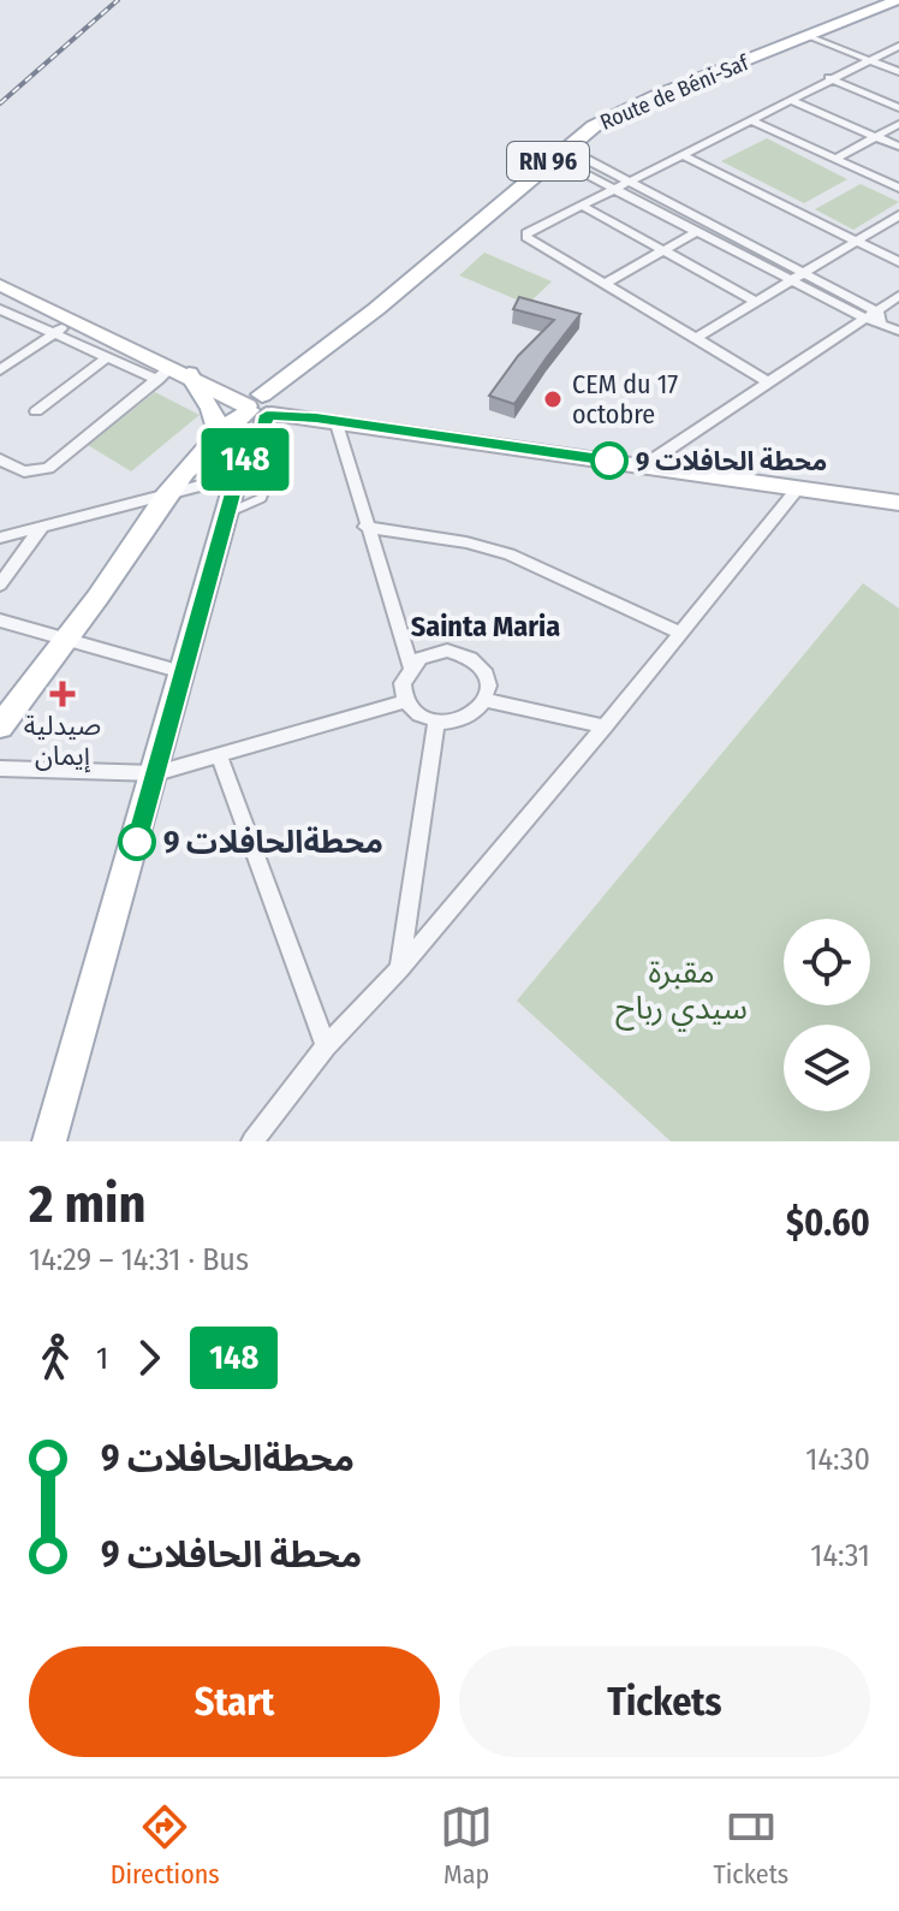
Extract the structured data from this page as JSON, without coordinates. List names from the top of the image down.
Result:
{
  "streets": {
    "main road": ["Route de Béni-Saf", "RN 96"]
  },
  "crossings": [
    ["Route de Béni-Saf", "RN 96"]
  ],
  "districts": ["Sainta Maria"],
  "parks": ["مقبرة سيدي رباح"],
  "places": {
    "other": ["CEM du 17 octobre", "محطة الحافلات 9", "محطةالحافلات 9"],
    "health": ["صيدلية إيمان"]
  },
  "lines": ["bus line 148"],
  "page": {
    "on_map": "148",
    "heading": ["2 min", "14:29 – 14:31 · Bus", "$0.60"],
    "legs": ["1", "148"],
    "list": [
      {
        "name": "محطةالحافلات 9",
        "value": "14:30"
      },
      {
        "name": "محطة الحافلات 9",
        "value": "14:31"
      }
    ],
    "buttons": ["Start", "Tickets"],
    "tabs": ["Directions", "Map", "Tickets"]
  }
}
